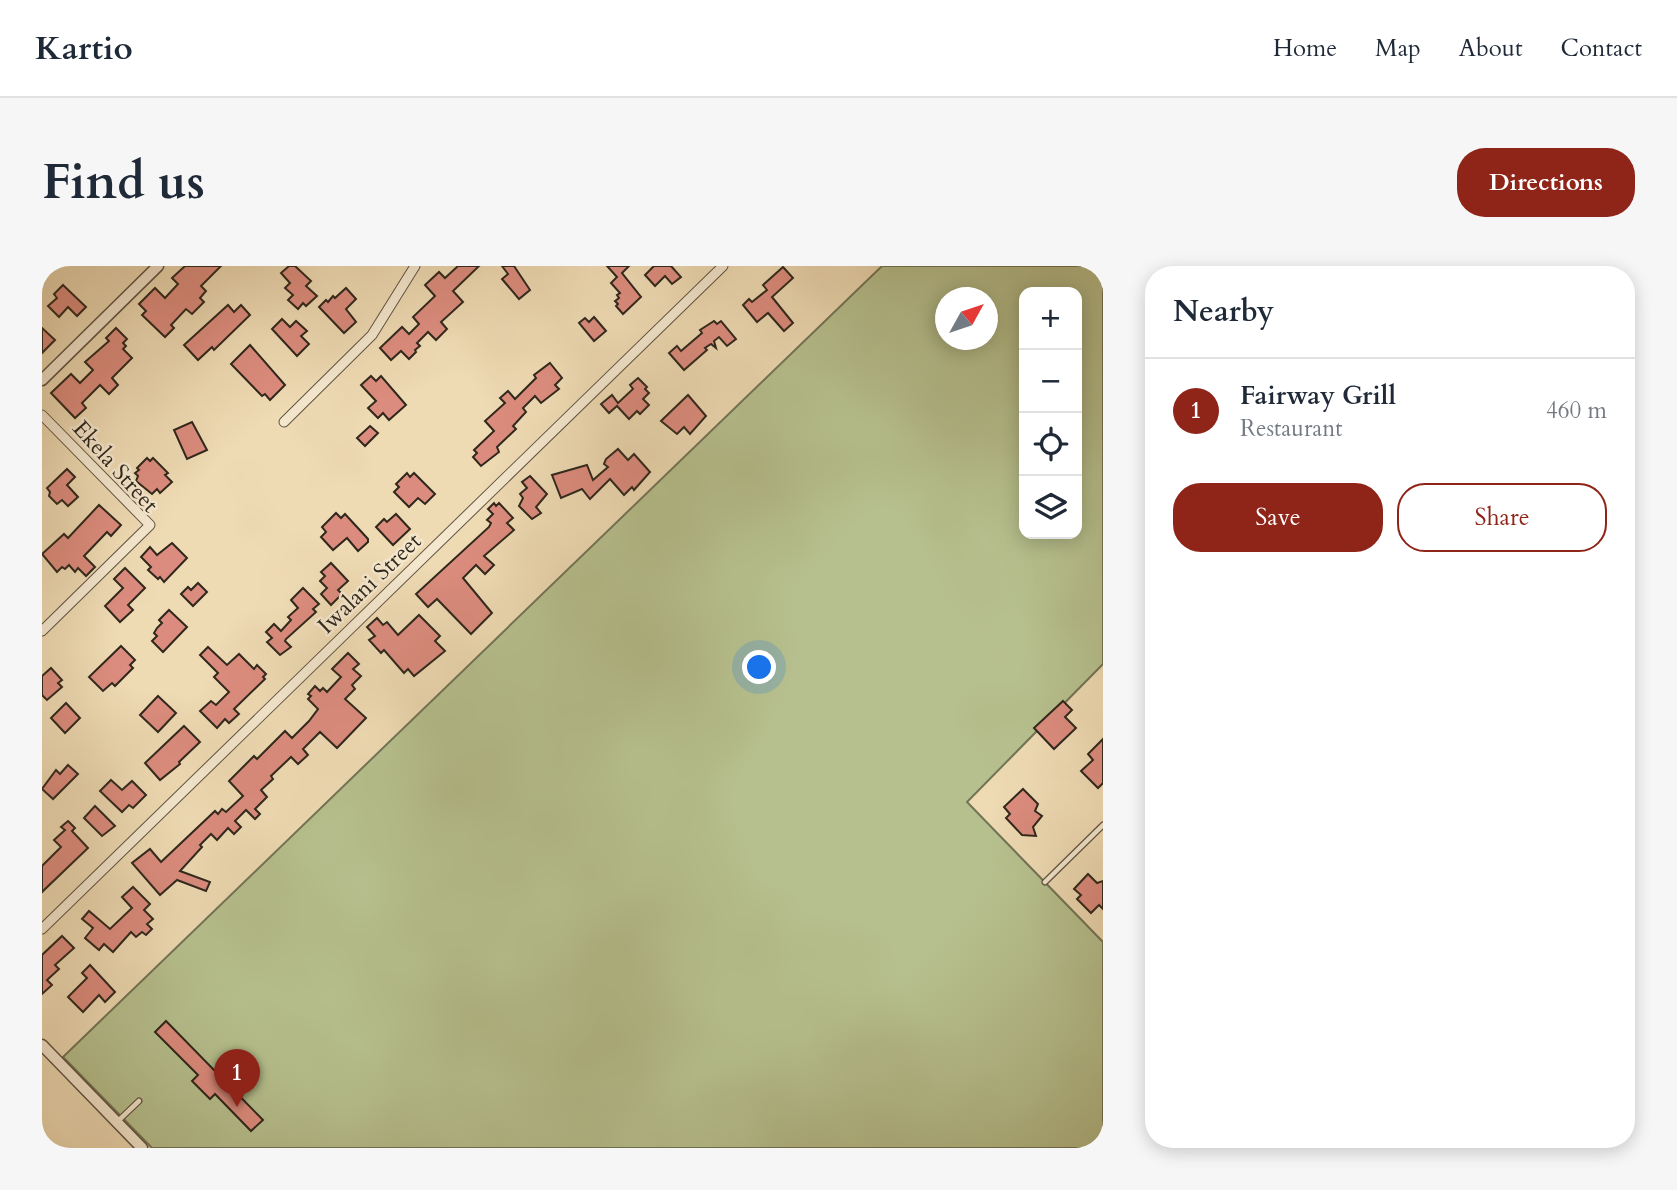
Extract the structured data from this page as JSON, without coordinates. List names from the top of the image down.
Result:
{
  "streets": {
    "street": ["Ekela Street", "Iwalani Street"]
  },
  "north": "top right",
  "page": {
    "header": "Kartio",
    "nav": [
      "Home",
      "Map",
      "About",
      "Contact"
    ],
    "buttons": [
      "Directions",
      ["Save", "Share"]
    ],
    "title": "Find us",
    "heading": "Nearby",
    "map_buttons": ["+", "−"],
    "list": [
      {
        "mark": "1",
        "name": "Fairway Grill",
        "note": "Restaurant",
        "value": "460 m"
      }
    ],
    "pins": "1"
  }
}
